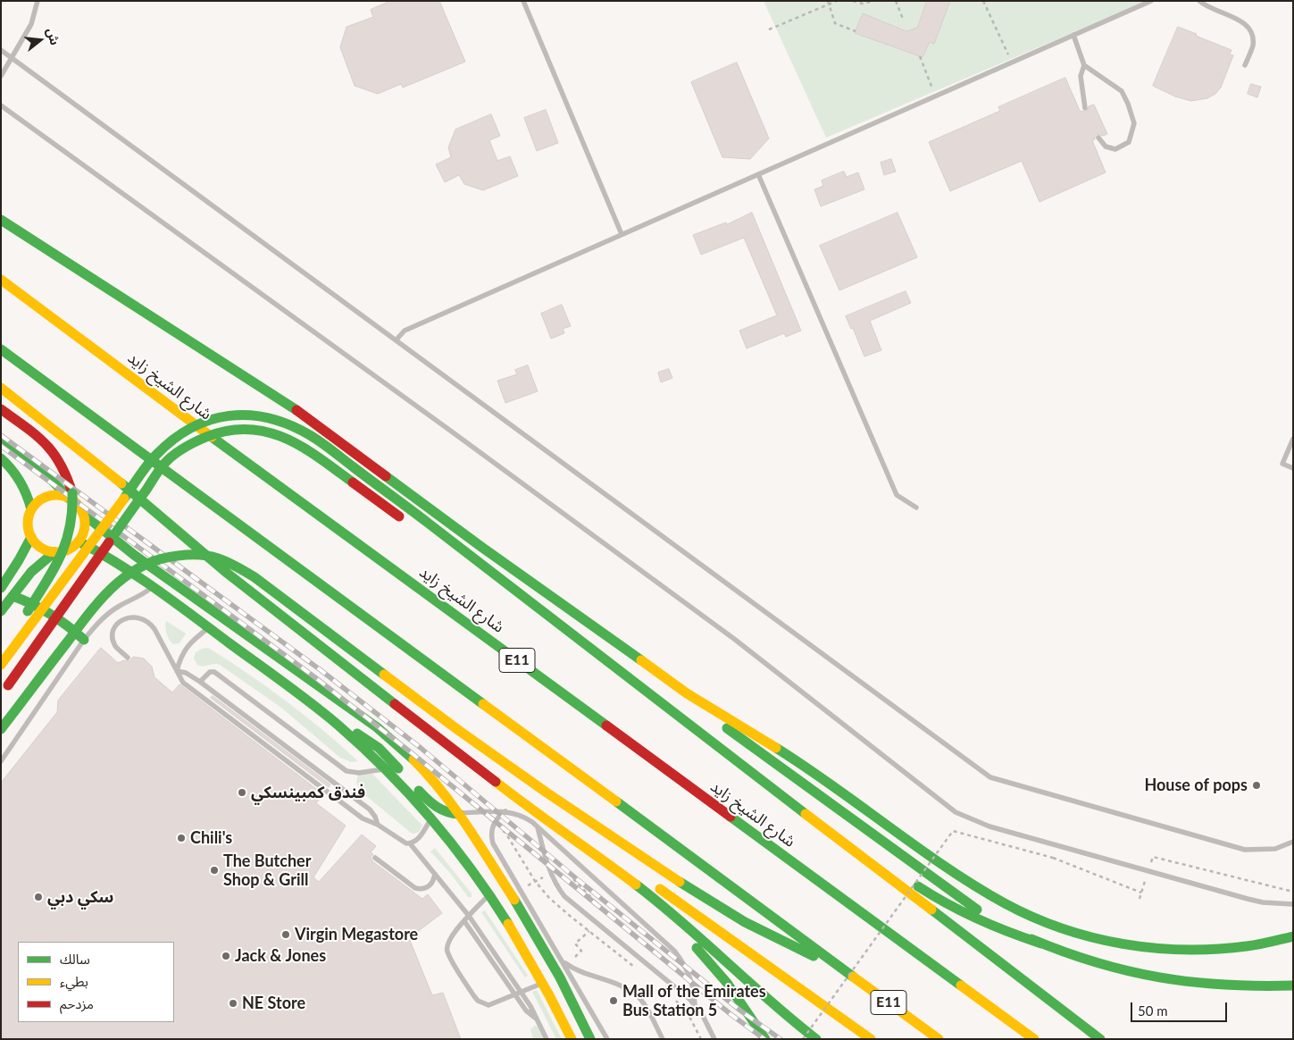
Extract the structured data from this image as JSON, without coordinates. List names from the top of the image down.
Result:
{
  "streets": {
    "main road": ["شارع الشيخ زايد", "E11"]
  },
  "places": [
    "House of pops",
    "فندق كمبينسكي",
    "Chili's",
    "The Butcher Shop & Grill",
    "سكي دبي",
    "Virgin Megastore",
    "Jack & Jones",
    "Mall of the Emirates Bus Station 5",
    "NE Store"
  ],
  "legend": ["سالك", "بطيء", "مزدحم"],
  "scale_bar": "50 m",
  "north": "right"
}
